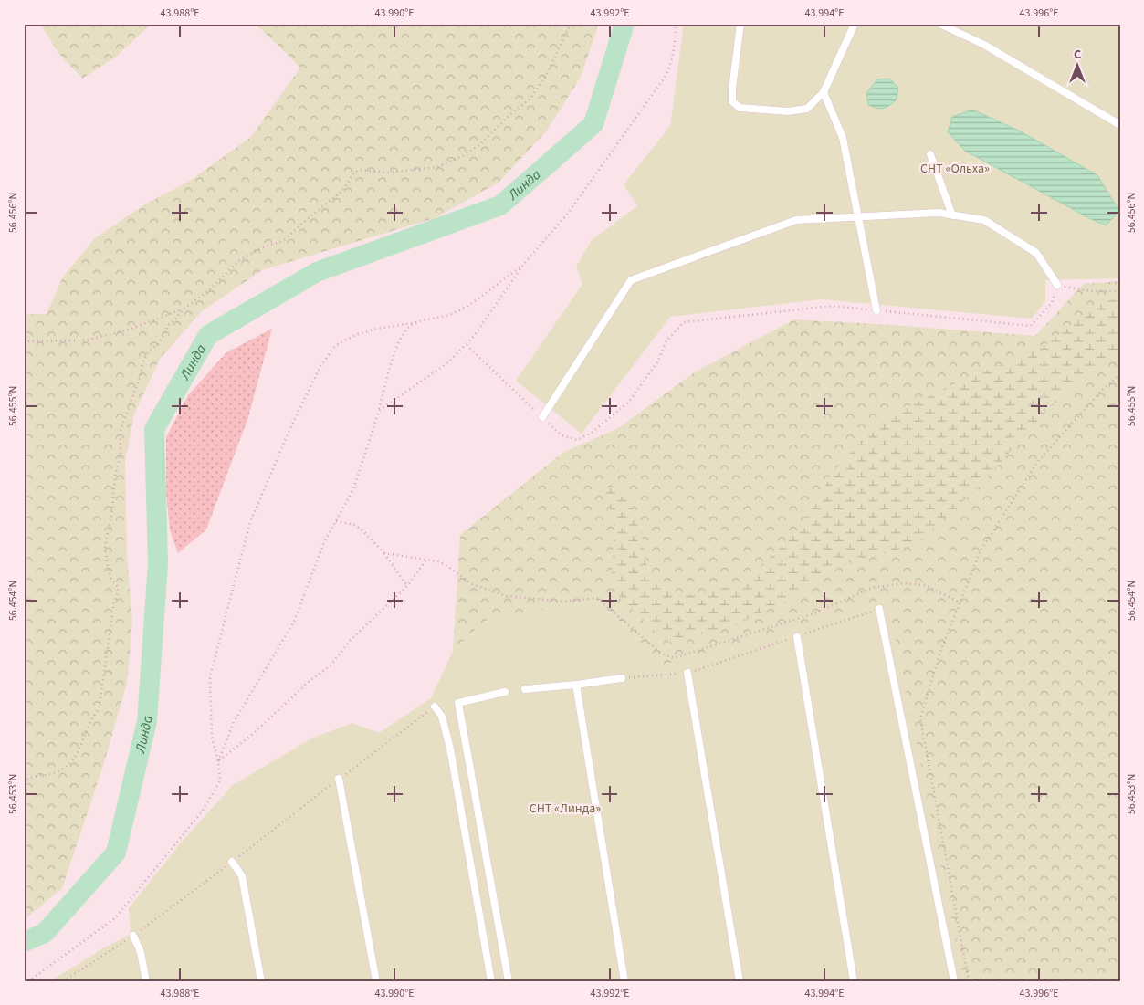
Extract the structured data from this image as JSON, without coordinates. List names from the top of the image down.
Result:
{
  "water": ["Линда"],
  "parks": ["СНТ «Ольха»", "СНТ «Линда»"],
  "north": "top",
  "coordinates": [
    "43.988°E",
    "43.990°E",
    "43.992°E",
    "43.994°E",
    "43.996°E",
    "56.456°N",
    "56.455°N",
    "56.454°N",
    "56.453°N"
  ]
}
